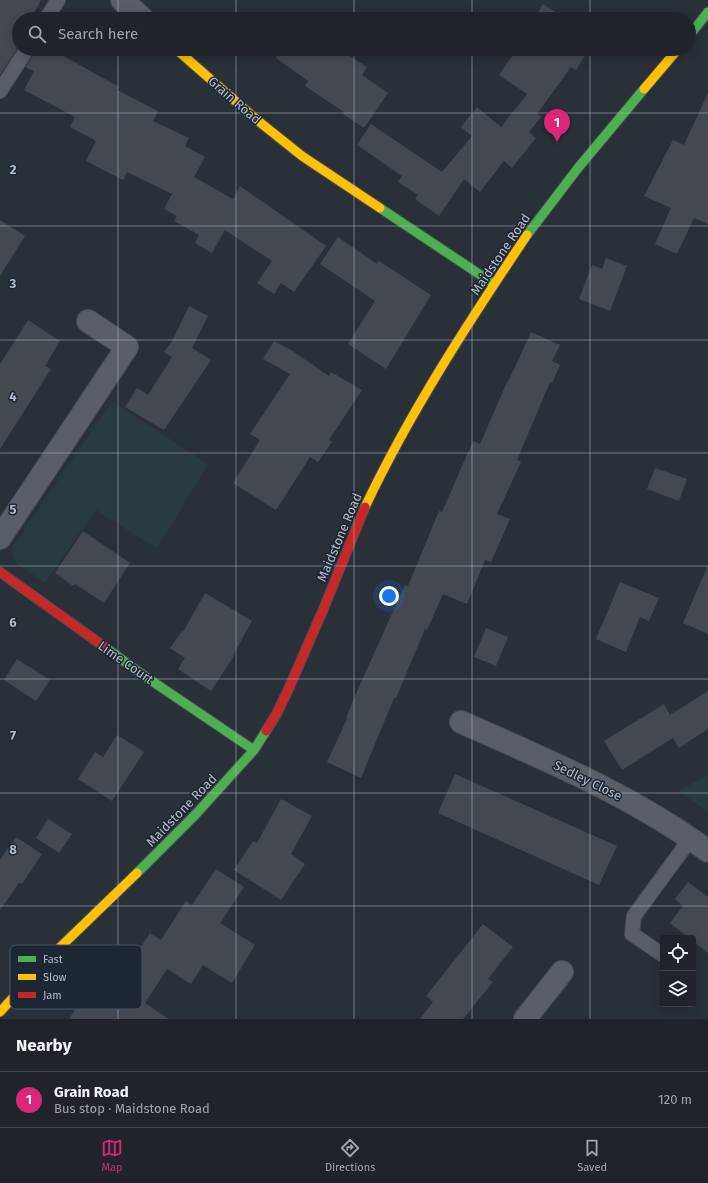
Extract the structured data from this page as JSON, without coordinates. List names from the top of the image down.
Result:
{
  "streets": {
    "street": [
      "Grain Road",
      "Maidstone Road",
      "Lime Court",
      "Sedley Close"
    ]
  },
  "crossings": [
    ["Grain Road", "Maidstone Road"],
    ["Maidstone Road", "Lime Court"]
  ],
  "legend": ["Fast", "Slow", "Jam"],
  "page": {
    "search": "Search here",
    "pins": "1",
    "heading": "Nearby",
    "list": [
      {
        "mark": "1",
        "name": "Grain Road",
        "note": "Bus stop · Maidstone Road",
        "value": "120 m"
      }
    ],
    "nav": ["Map", "Directions", "Saved"]
  },
  "grid": {
    "rows": [
      "2",
      "3",
      "4",
      "5",
      "6",
      "7",
      "8"
    ]
  }
}
